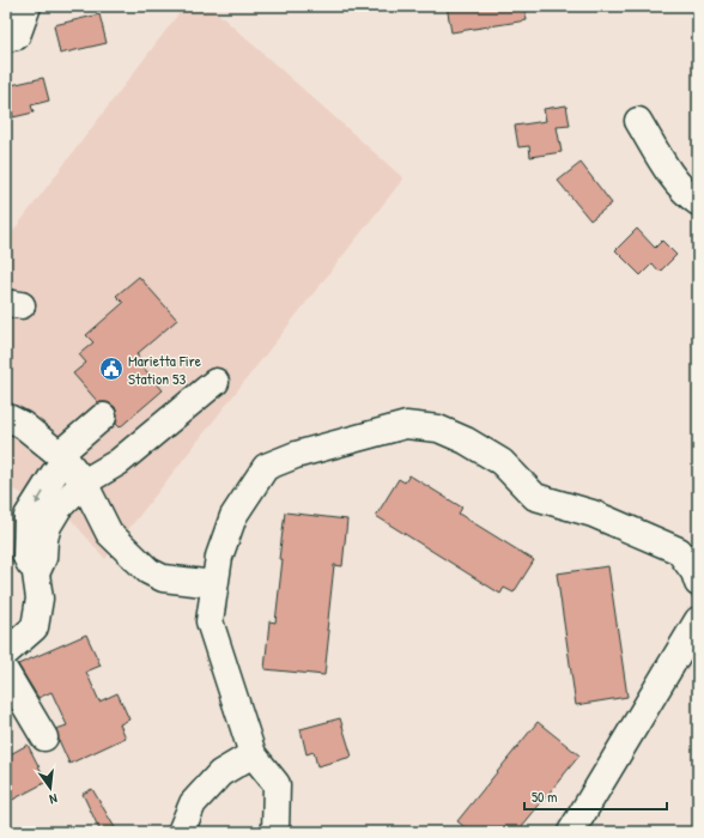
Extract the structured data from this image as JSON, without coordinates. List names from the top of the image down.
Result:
{
  "places": {
    "public building": ["Marietta Fire Station 53"]
  },
  "scale_bar": "50 m",
  "north": "bottom"
}
